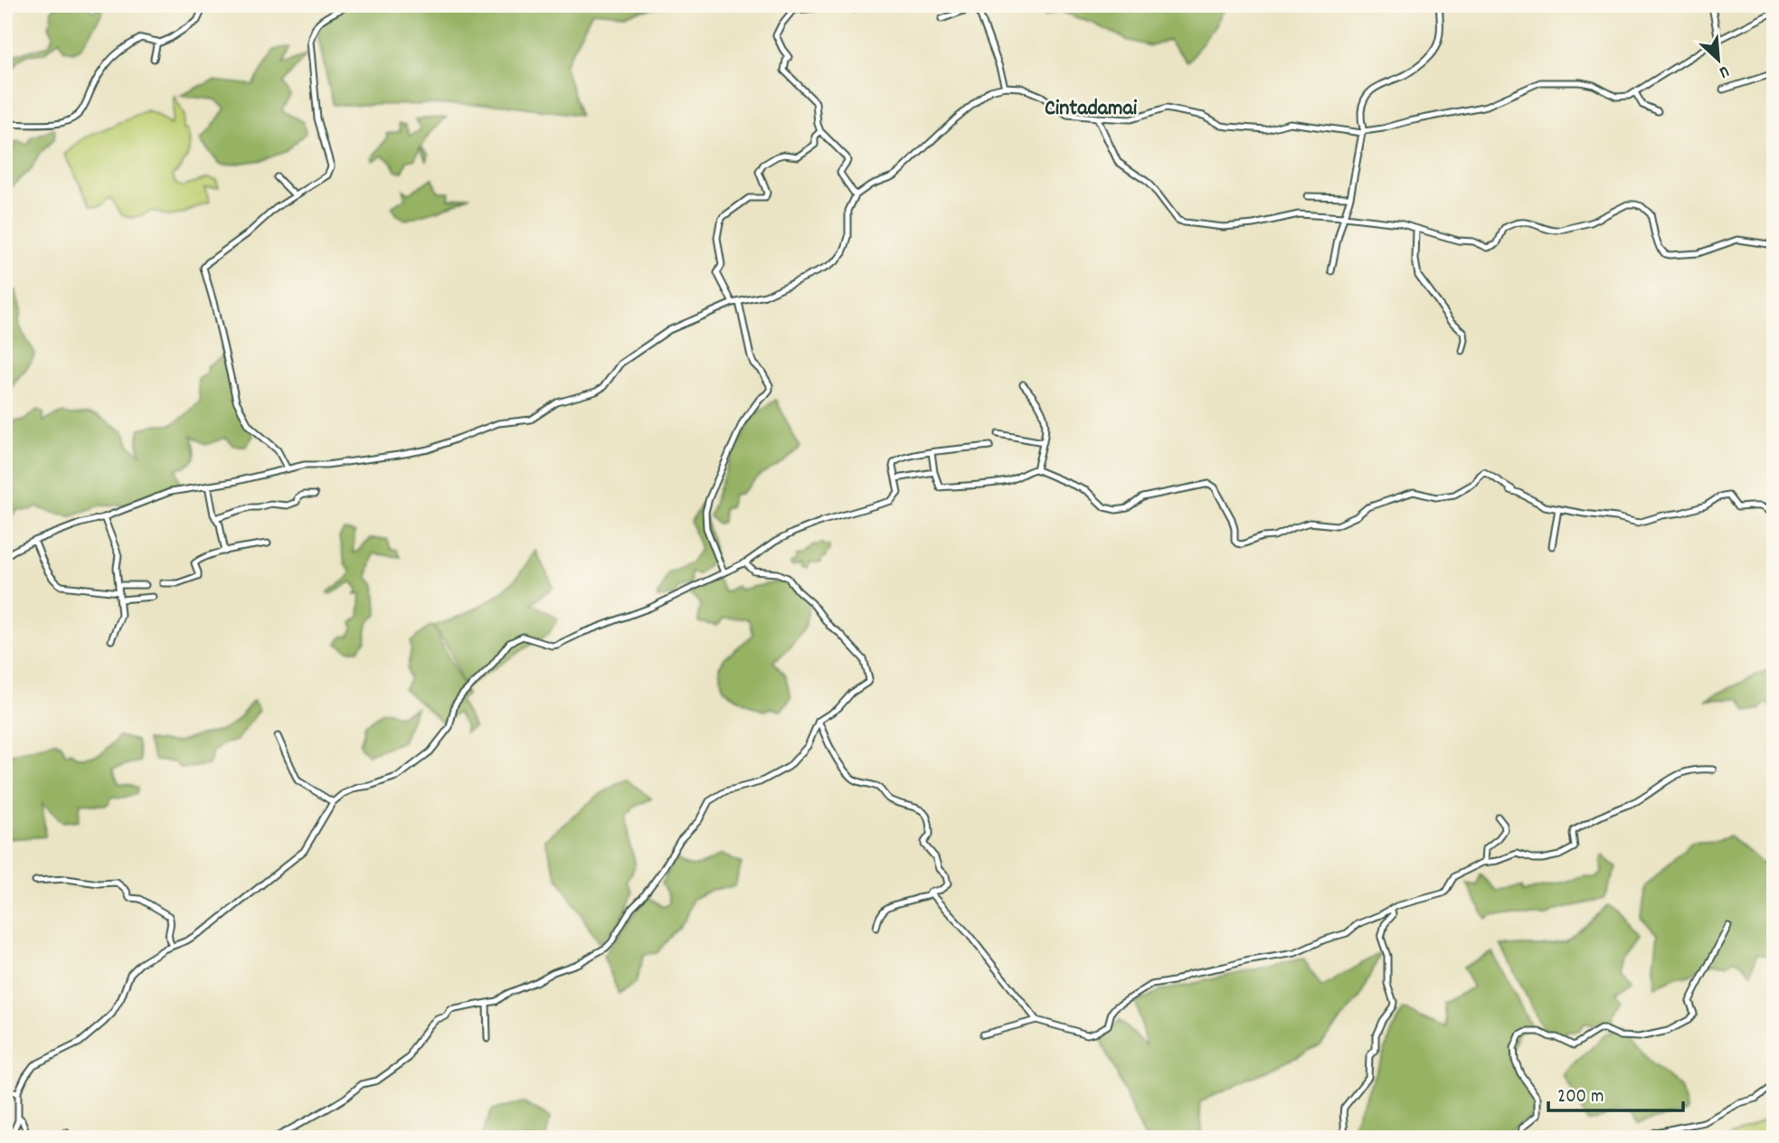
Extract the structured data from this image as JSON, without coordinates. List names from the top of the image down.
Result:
{
  "districts": ["Cintadamai"],
  "scale_bar": "200 m",
  "north": "bottom right"
}
